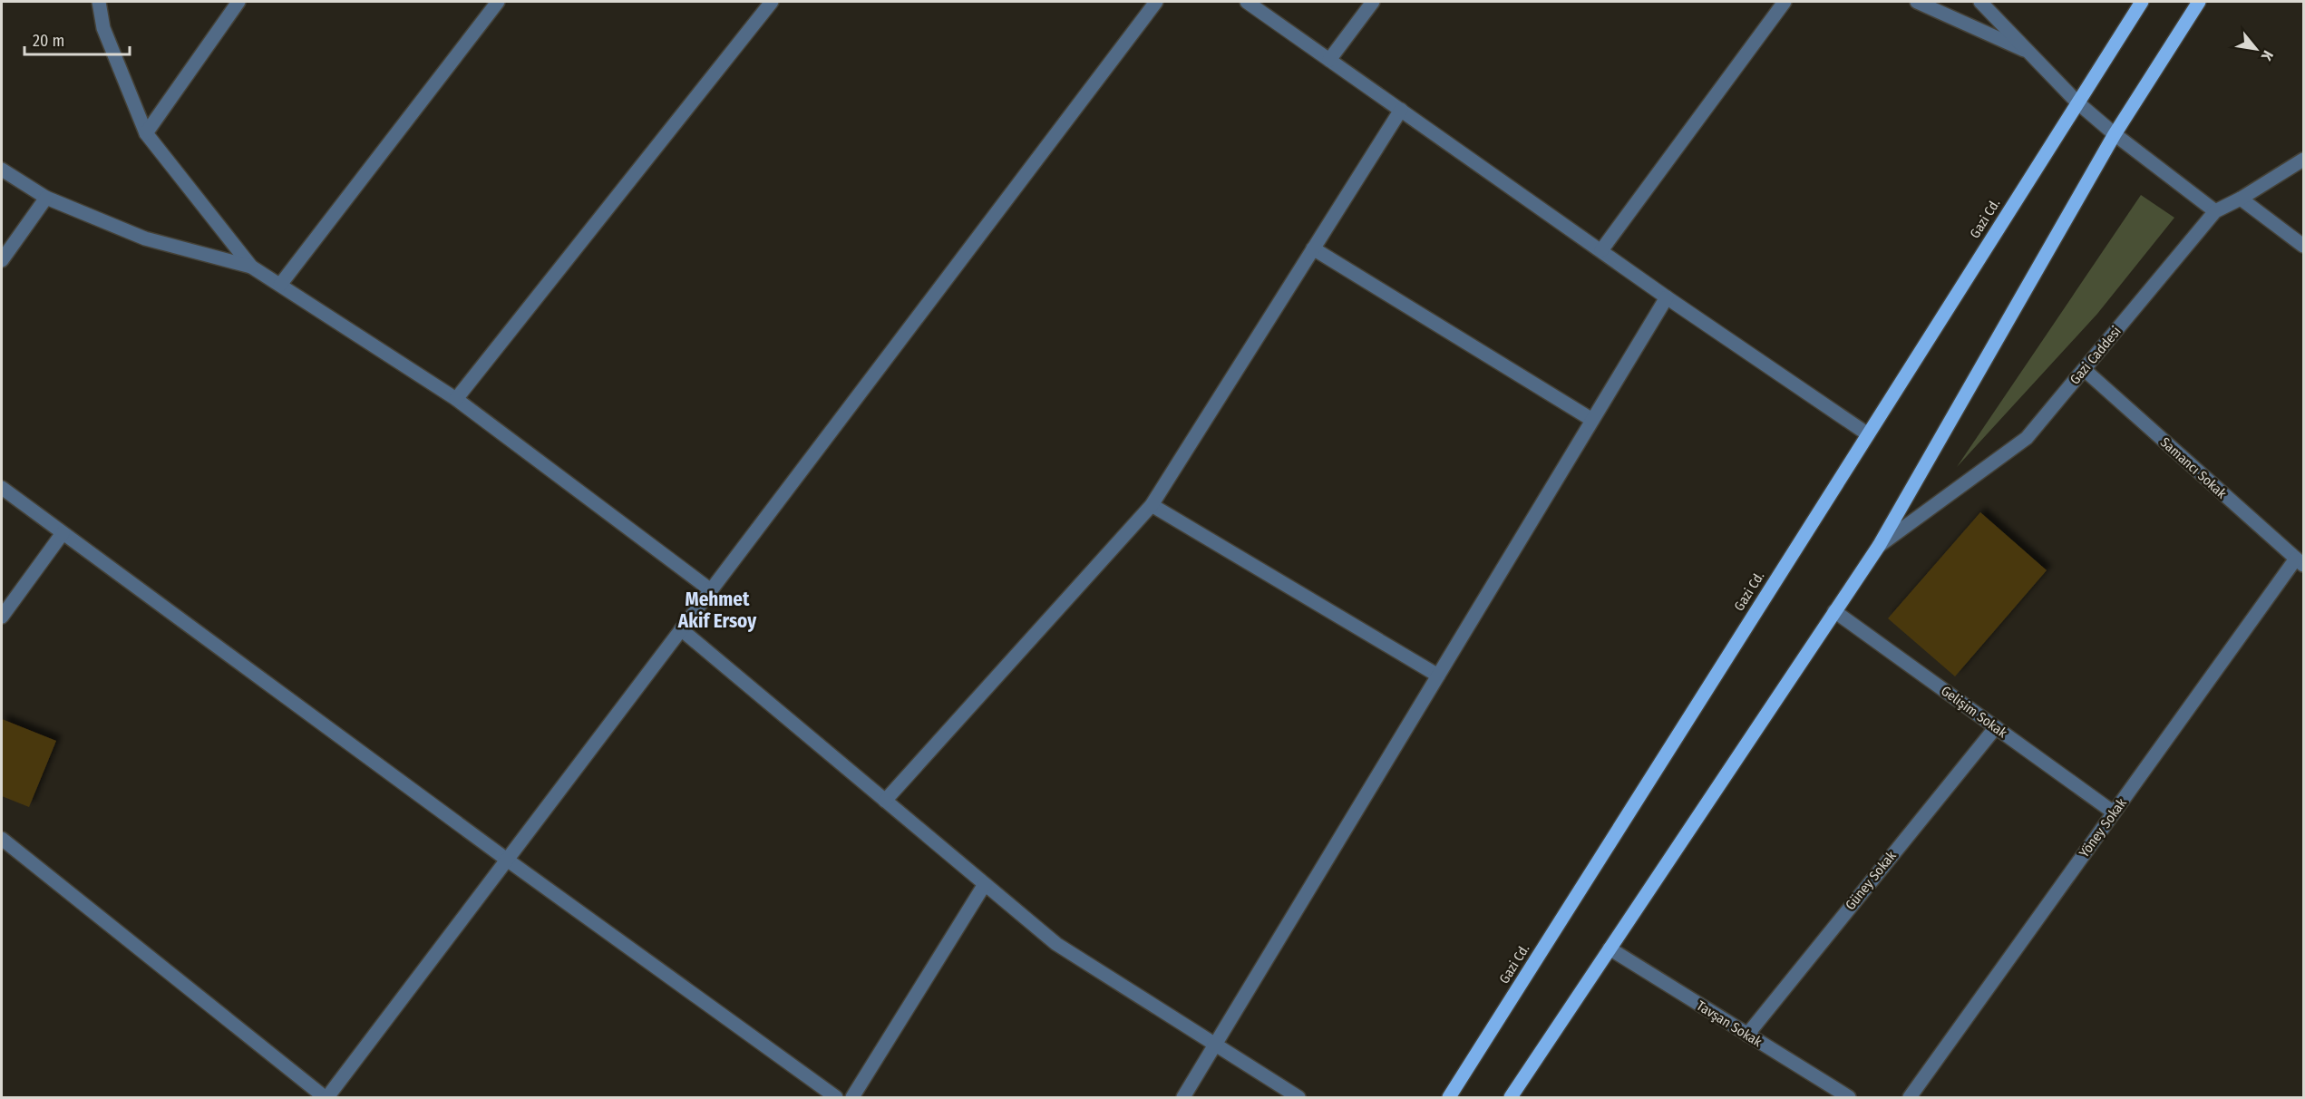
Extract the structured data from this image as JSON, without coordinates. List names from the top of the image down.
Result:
{
  "streets": {
    "main road": ["Gazi Cd."],
    "street": [
      "Gazi Caddesi",
      "Samancı Sokak",
      "Gelişim Sokak",
      "Yöney Sokak",
      "Güney Sokak",
      "Tavşan Sokak"
    ]
  },
  "crossings": [
    ["Gazi Caddesi", "Samancı Sokak"],
    ["Samancı Sokak", "Yöney Sokak"],
    ["Gelişim Sokak", "Yöney Sokak"],
    ["Gelişim Sokak", "Güney Sokak"],
    ["Güney Sokak", "Tavşan Sokak"]
  ],
  "districts": ["Mehmet Akif Ersoy"],
  "scale_bar": "20 m",
  "north": "bottom right"
}
